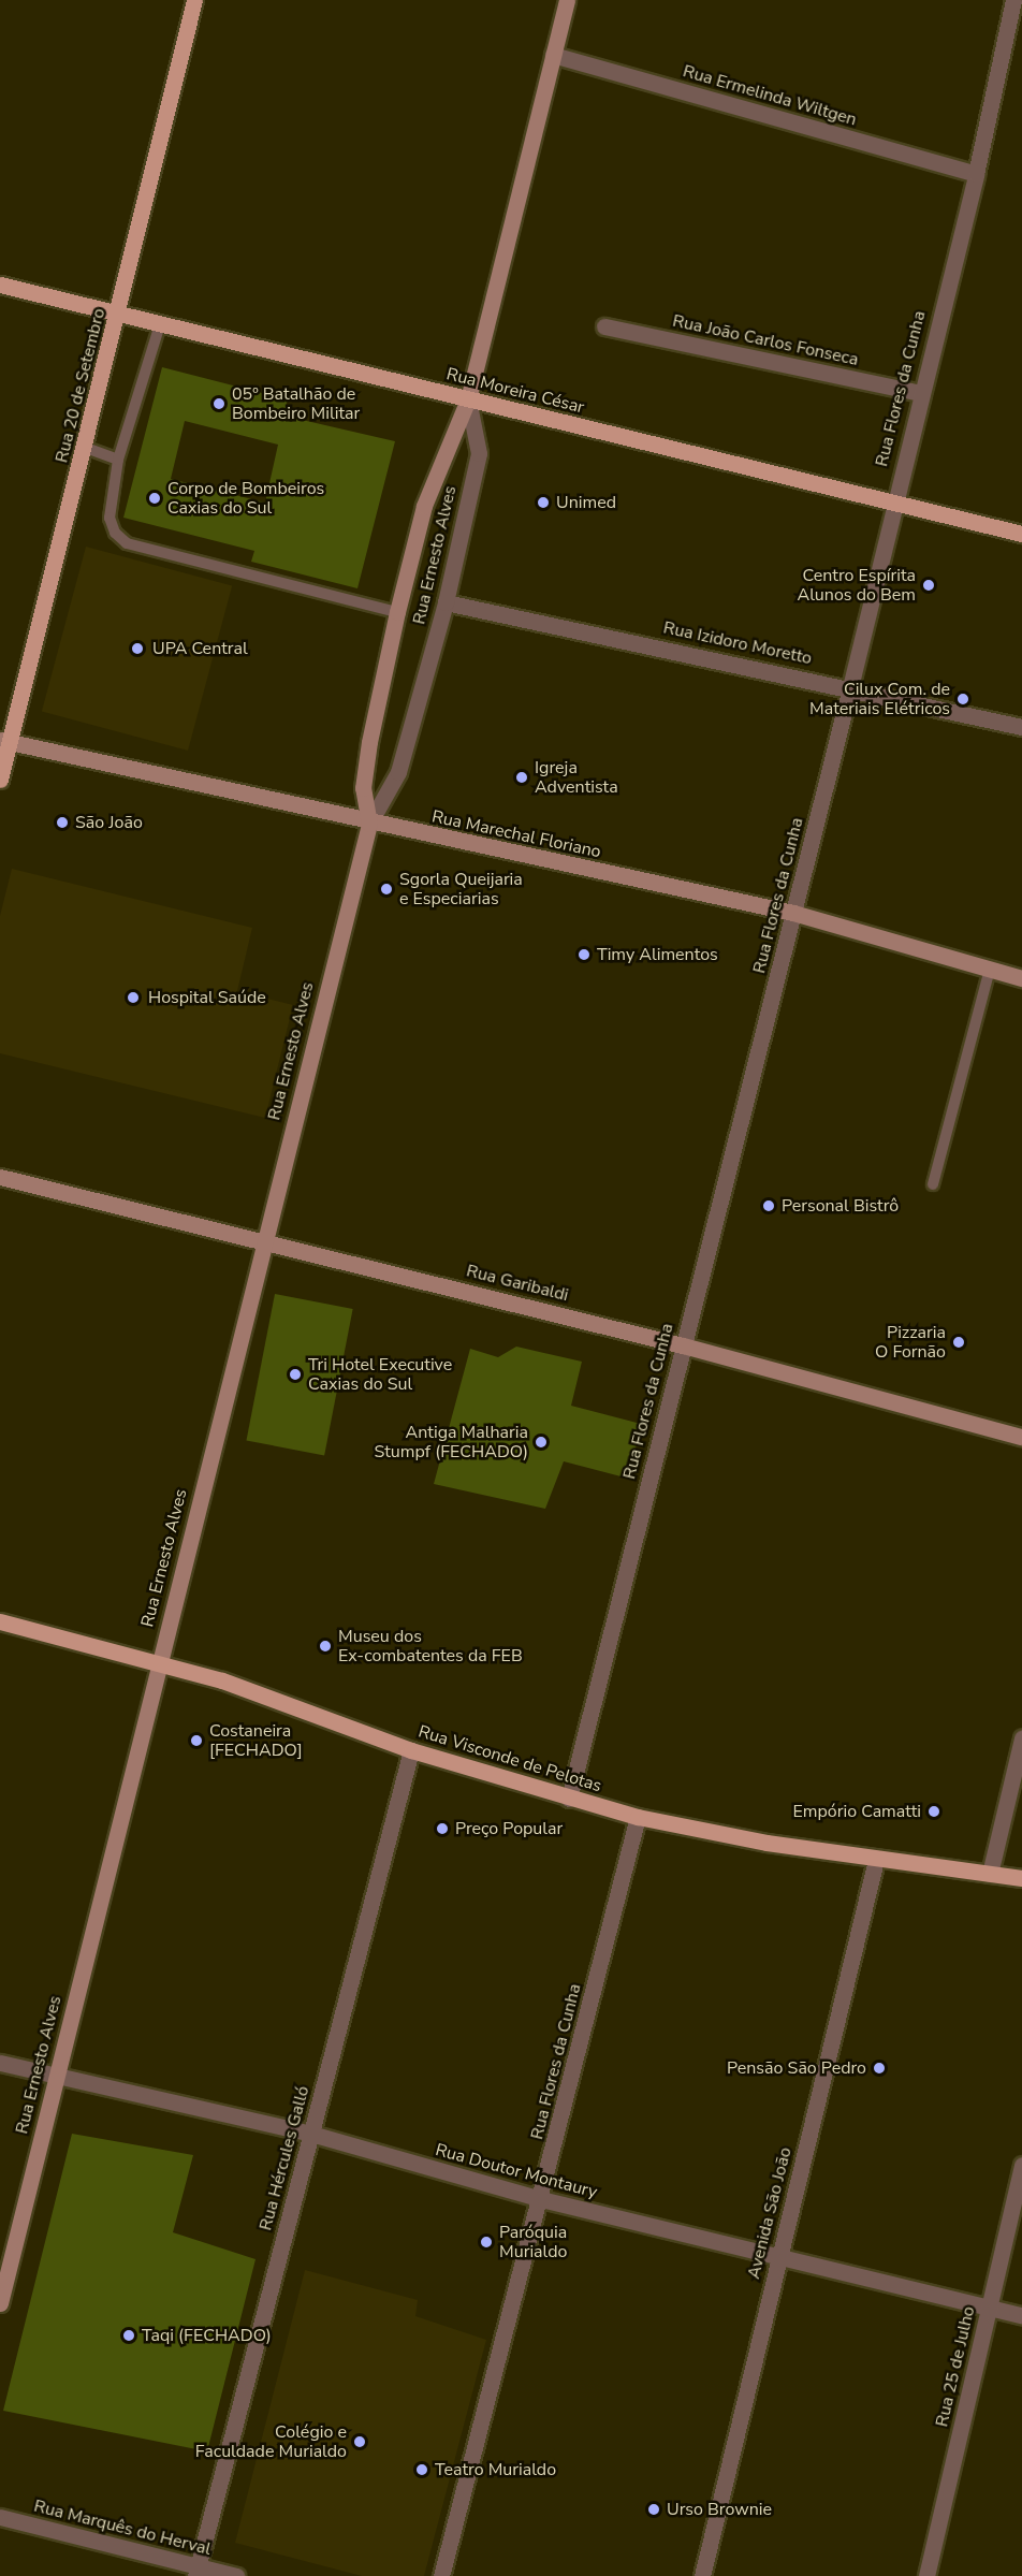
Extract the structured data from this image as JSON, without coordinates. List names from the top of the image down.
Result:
{
  "streets": {
    "main road": ["Rua 20 de Setembro", "Rua Moreira César", "Rua Visconde de Pelotas"],
    "street": [
      "Rua Ermelinda Wiltgen",
      "Rua João Carlos Fonseca",
      "Rua Flores da Cunha",
      "Rua Ernesto Alves",
      "Rua Izidoro Moretto",
      "Rua Marechal Floriano",
      "Rua Garibaldi",
      "Rua Hércules Galló",
      "Rua Doutor Montaury",
      "Avenida São João",
      "Rua 25 de Julho",
      "Rua Marquês do Herval"
    ]
  },
  "crossings": [
    ["Rua Ermelinda Wiltgen", "Rua Flores da Cunha"],
    ["Rua Ermelinda Wiltgen", "Rua Ernesto Alves"],
    ["Rua João Carlos Fonseca", "Rua Flores da Cunha"],
    ["Rua 20 de Setembro", "Rua Moreira César"],
    ["Rua 20 de Setembro", "Rua Marechal Floriano"],
    ["Rua Flores da Cunha", "Rua Moreira César"],
    ["Rua Flores da Cunha", "Rua Izidoro Moretto"],
    ["Rua Flores da Cunha", "Rua Marechal Floriano"],
    ["Rua Flores da Cunha", "Rua Garibaldi"],
    ["Rua Flores da Cunha", "Rua Visconde de Pelotas"],
    ["Rua Flores da Cunha", "Rua Doutor Montaury"],
    ["Rua Moreira César", "Rua Ernesto Alves"],
    ["Rua Ernesto Alves", "Rua Izidoro Moretto"],
    ["Rua Ernesto Alves", "Rua Marechal Floriano"],
    ["Rua Ernesto Alves", "Rua Garibaldi"],
    ["Rua Ernesto Alves", "Rua Visconde de Pelotas"],
    ["Rua Ernesto Alves", "Rua Doutor Montaury"],
    ["Rua Visconde de Pelotas", "Rua Hércules Galló"],
    ["Rua Visconde de Pelotas", "Avenida São João"],
    ["Rua Hércules Galló", "Rua Doutor Montaury"],
    ["Rua Hércules Galló", "Rua Marquês do Herval"],
    ["Rua Doutor Montaury", "Avenida São João"],
    ["Rua Doutor Montaury", "Rua 25 de Julho"]
  ],
  "places": [
    "05º Batalhão de Bombeiro Militar",
    "Corpo de Bombeiros Caxias do Sul",
    "Unimed",
    "Centro Espírita Alunos do Bem",
    "UPA Central",
    "Cilux Com. de Materiais Elétricos",
    "Igreja Adventista",
    "São João",
    "Sgorla Queijaria e Especiarias",
    "Timy Alimentos",
    "Hospital Saúde",
    "Personal Bistrô",
    "Pizzaria O Fornão",
    "Tri Hotel Executive Caxias do Sul",
    "Antiga Malharia Stumpf (FECHADO)",
    "Museu dos Ex-combatentes da FEB",
    "Costaneira [FECHADO]",
    "Empório Camatti",
    "Preço Popular",
    "Pensão São Pedro",
    "Paróquia Murialdo",
    "Taqi (FECHADO)",
    "Colégio e Faculdade Murialdo",
    "Teatro Murialdo",
    "Urso Brownie"
  ]
}
